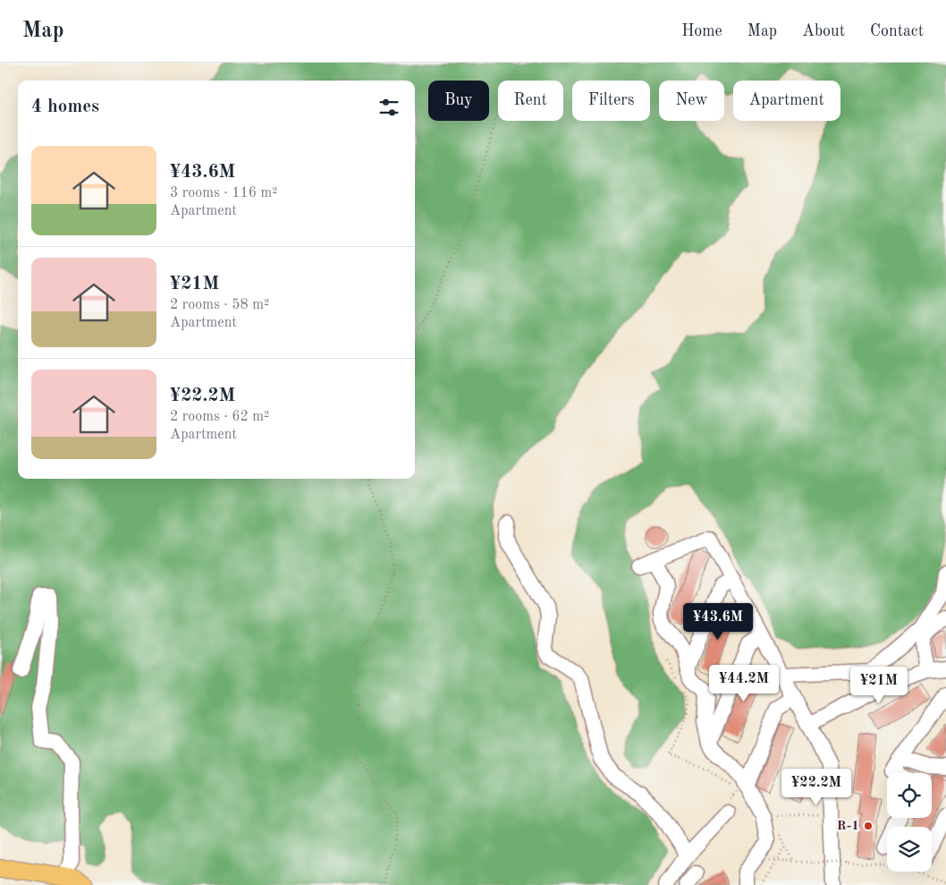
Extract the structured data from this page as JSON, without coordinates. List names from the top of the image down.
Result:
{
  "places": ["R-1"],
  "page": {
    "header": "Map",
    "nav": [
      "Home",
      "Map",
      "About",
      "Contact"
    ],
    "chip": [
      "Buy",
      "Rent",
      "Filters",
      "New",
      "Apartment"
    ],
    "heading": "4 homes",
    "list": [
      {
        "name": "¥43.6M",
        "note": "3 rooms · 116 m² · Apartment"
      },
      {
        "name": "¥21M",
        "note": "2 rooms · 58 m² · Apartment"
      },
      {
        "name": "¥22.2M",
        "note": "2 rooms · 62 m² · Apartment"
      }
    ],
    "price": [
      "¥43.6M",
      "¥44.2M",
      "¥21M",
      "¥22.2M"
    ]
  }
}
